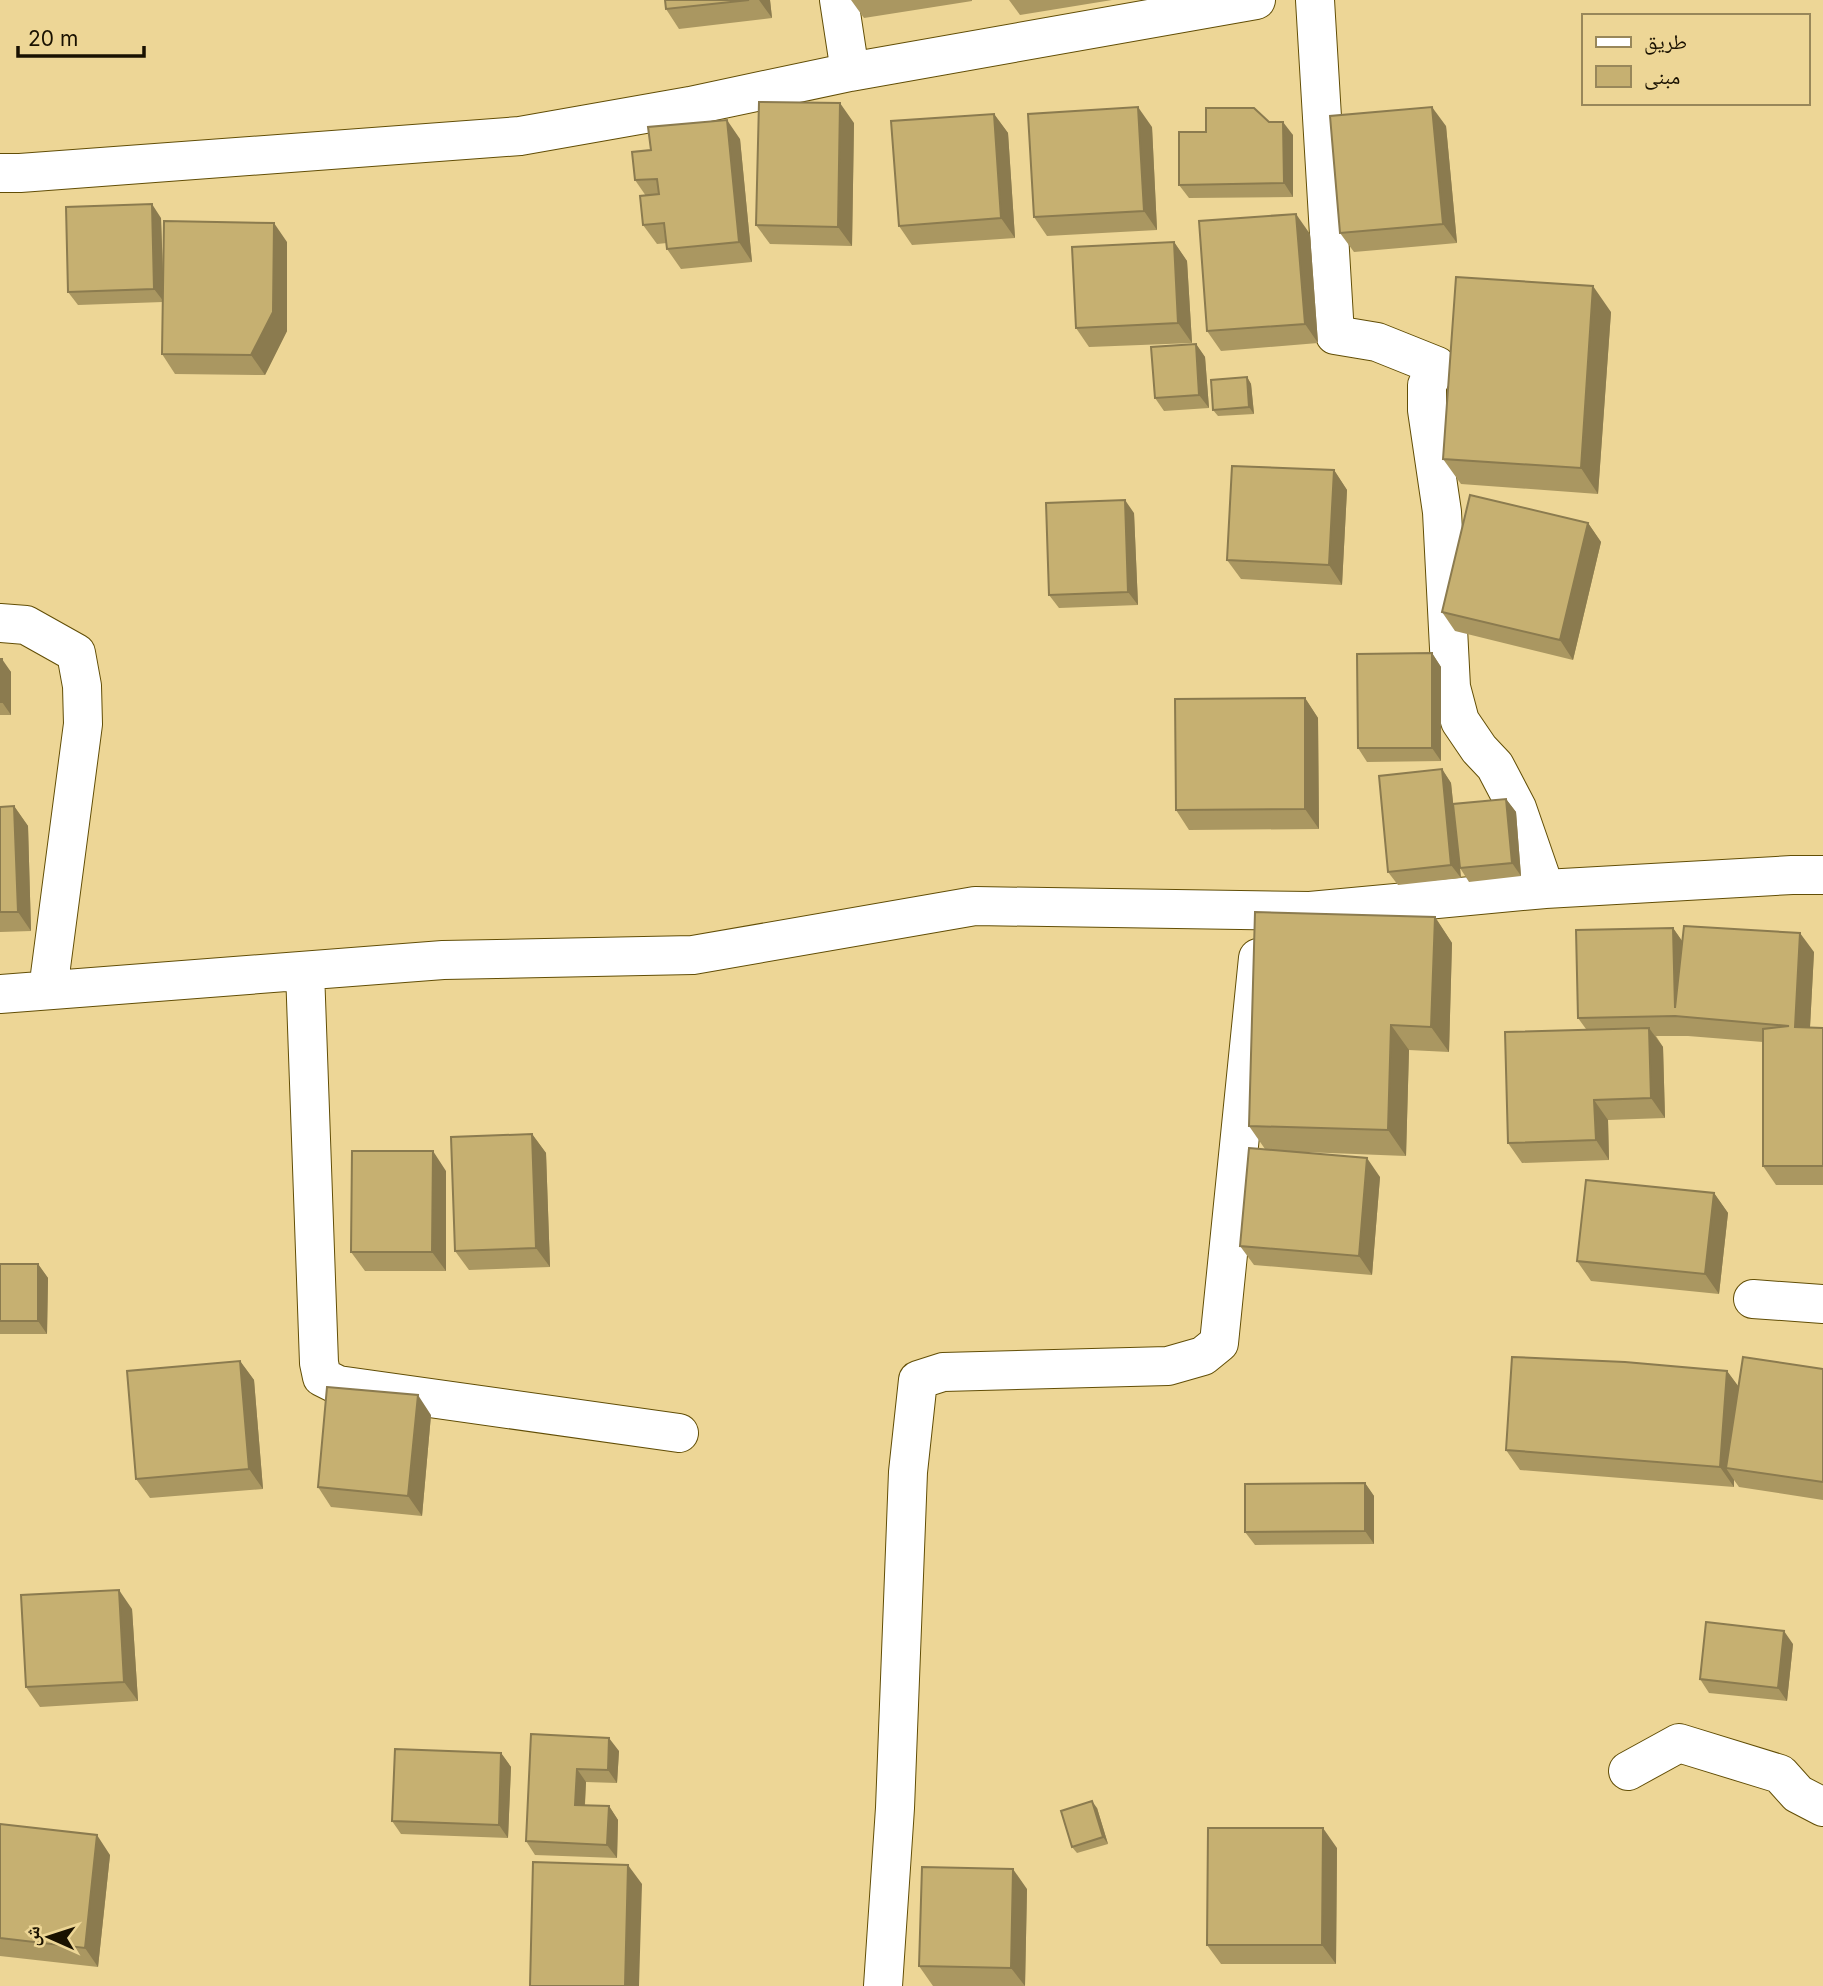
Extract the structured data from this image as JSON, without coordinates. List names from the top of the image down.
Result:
{
  "legend": ["طريق", "مبنى"],
  "scale_bar": "20 m",
  "north": "left"
}
